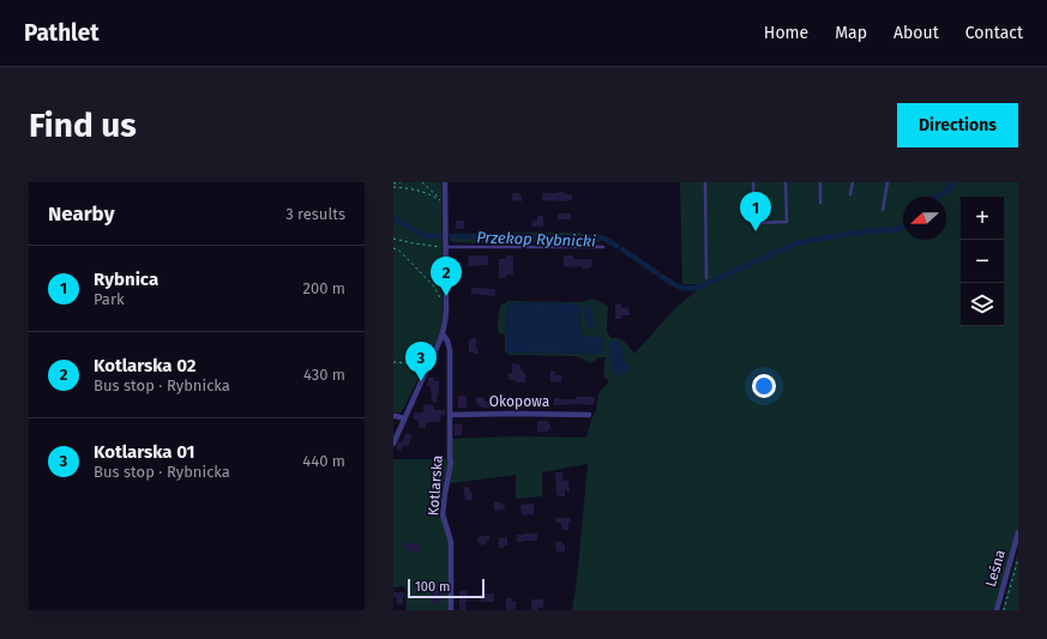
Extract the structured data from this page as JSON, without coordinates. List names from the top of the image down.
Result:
{
  "streets": {
    "street": ["Okopowa", "Kotlarska", "Leśna"]
  },
  "crossings": [
    ["Okopowa", "Kotlarska"]
  ],
  "water": ["Przekop Rybnicki"],
  "scale_bar": "100 m",
  "north": "left",
  "page": {
    "header": "Pathlet",
    "nav": [
      "Home",
      "Map",
      "About",
      "Contact"
    ],
    "buttons": "Directions",
    "title": "Find us",
    "heading": ["Nearby", "3 results"],
    "pins": ["1", "2", "3"],
    "map_buttons": ["+", "−"],
    "list": [
      {
        "mark": "1",
        "name": "Rybnica",
        "note": "Park",
        "value": "200 m"
      },
      {
        "mark": "2",
        "name": "Kotlarska 02",
        "note": "Bus stop · Rybnicka",
        "value": "430 m"
      },
      {
        "mark": "3",
        "name": "Kotlarska 01",
        "note": "Bus stop · Rybnicka",
        "value": "440 m"
      }
    ],
    "scale": "100 m"
  }
}
